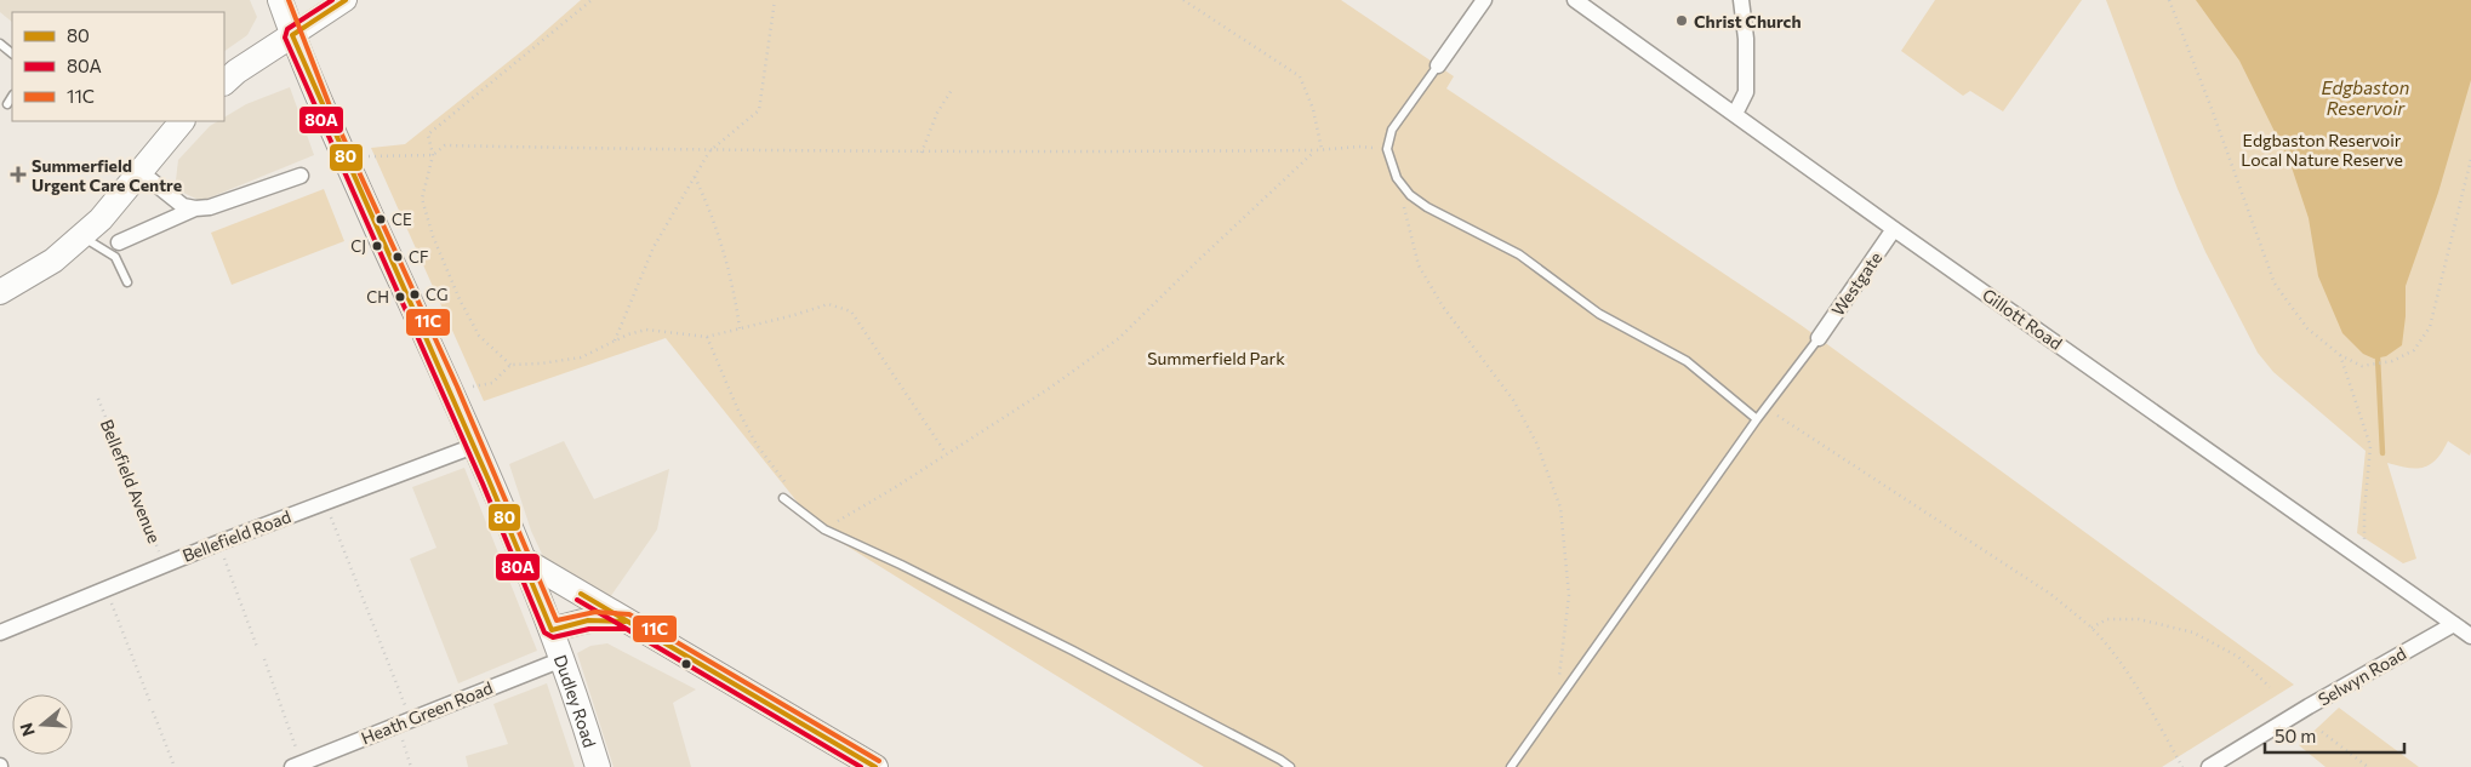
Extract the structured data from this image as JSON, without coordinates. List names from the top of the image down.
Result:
{
  "streets": {
    "main road": ["Dudley Road"],
    "street": [
      "Westgate",
      "Gillott Road",
      "Bellefield Road",
      "Selwyn Road",
      "Heath Green Road"
    ],
    "path": ["Bellefield Avenue"]
  },
  "crossings": [
    ["Westgate", "Gillott Road"],
    ["Gillott Road", "Selwyn Road"],
    ["Bellefield Avenue", "Bellefield Road"],
    ["Bellefield Road", "Dudley Road"],
    ["Dudley Road", "Heath Green Road"]
  ],
  "water": ["Edgbaston Reservoir"],
  "parks": ["Edgbaston Reservoir Local Nature Reserve", "Summerfield Park"],
  "places": {
    "other": [
      "Christ Church",
      "CE",
      "CJ",
      "CF",
      "CG",
      "CH"
    ],
    "health": ["Summerfield Urgent Care Centre"]
  },
  "lines": ["transit line 80", "transit line 80A", "transit line 11C"],
  "legend": ["80", "80A", "11C"],
  "scale_bar": "50 m",
  "north": "left"
}
